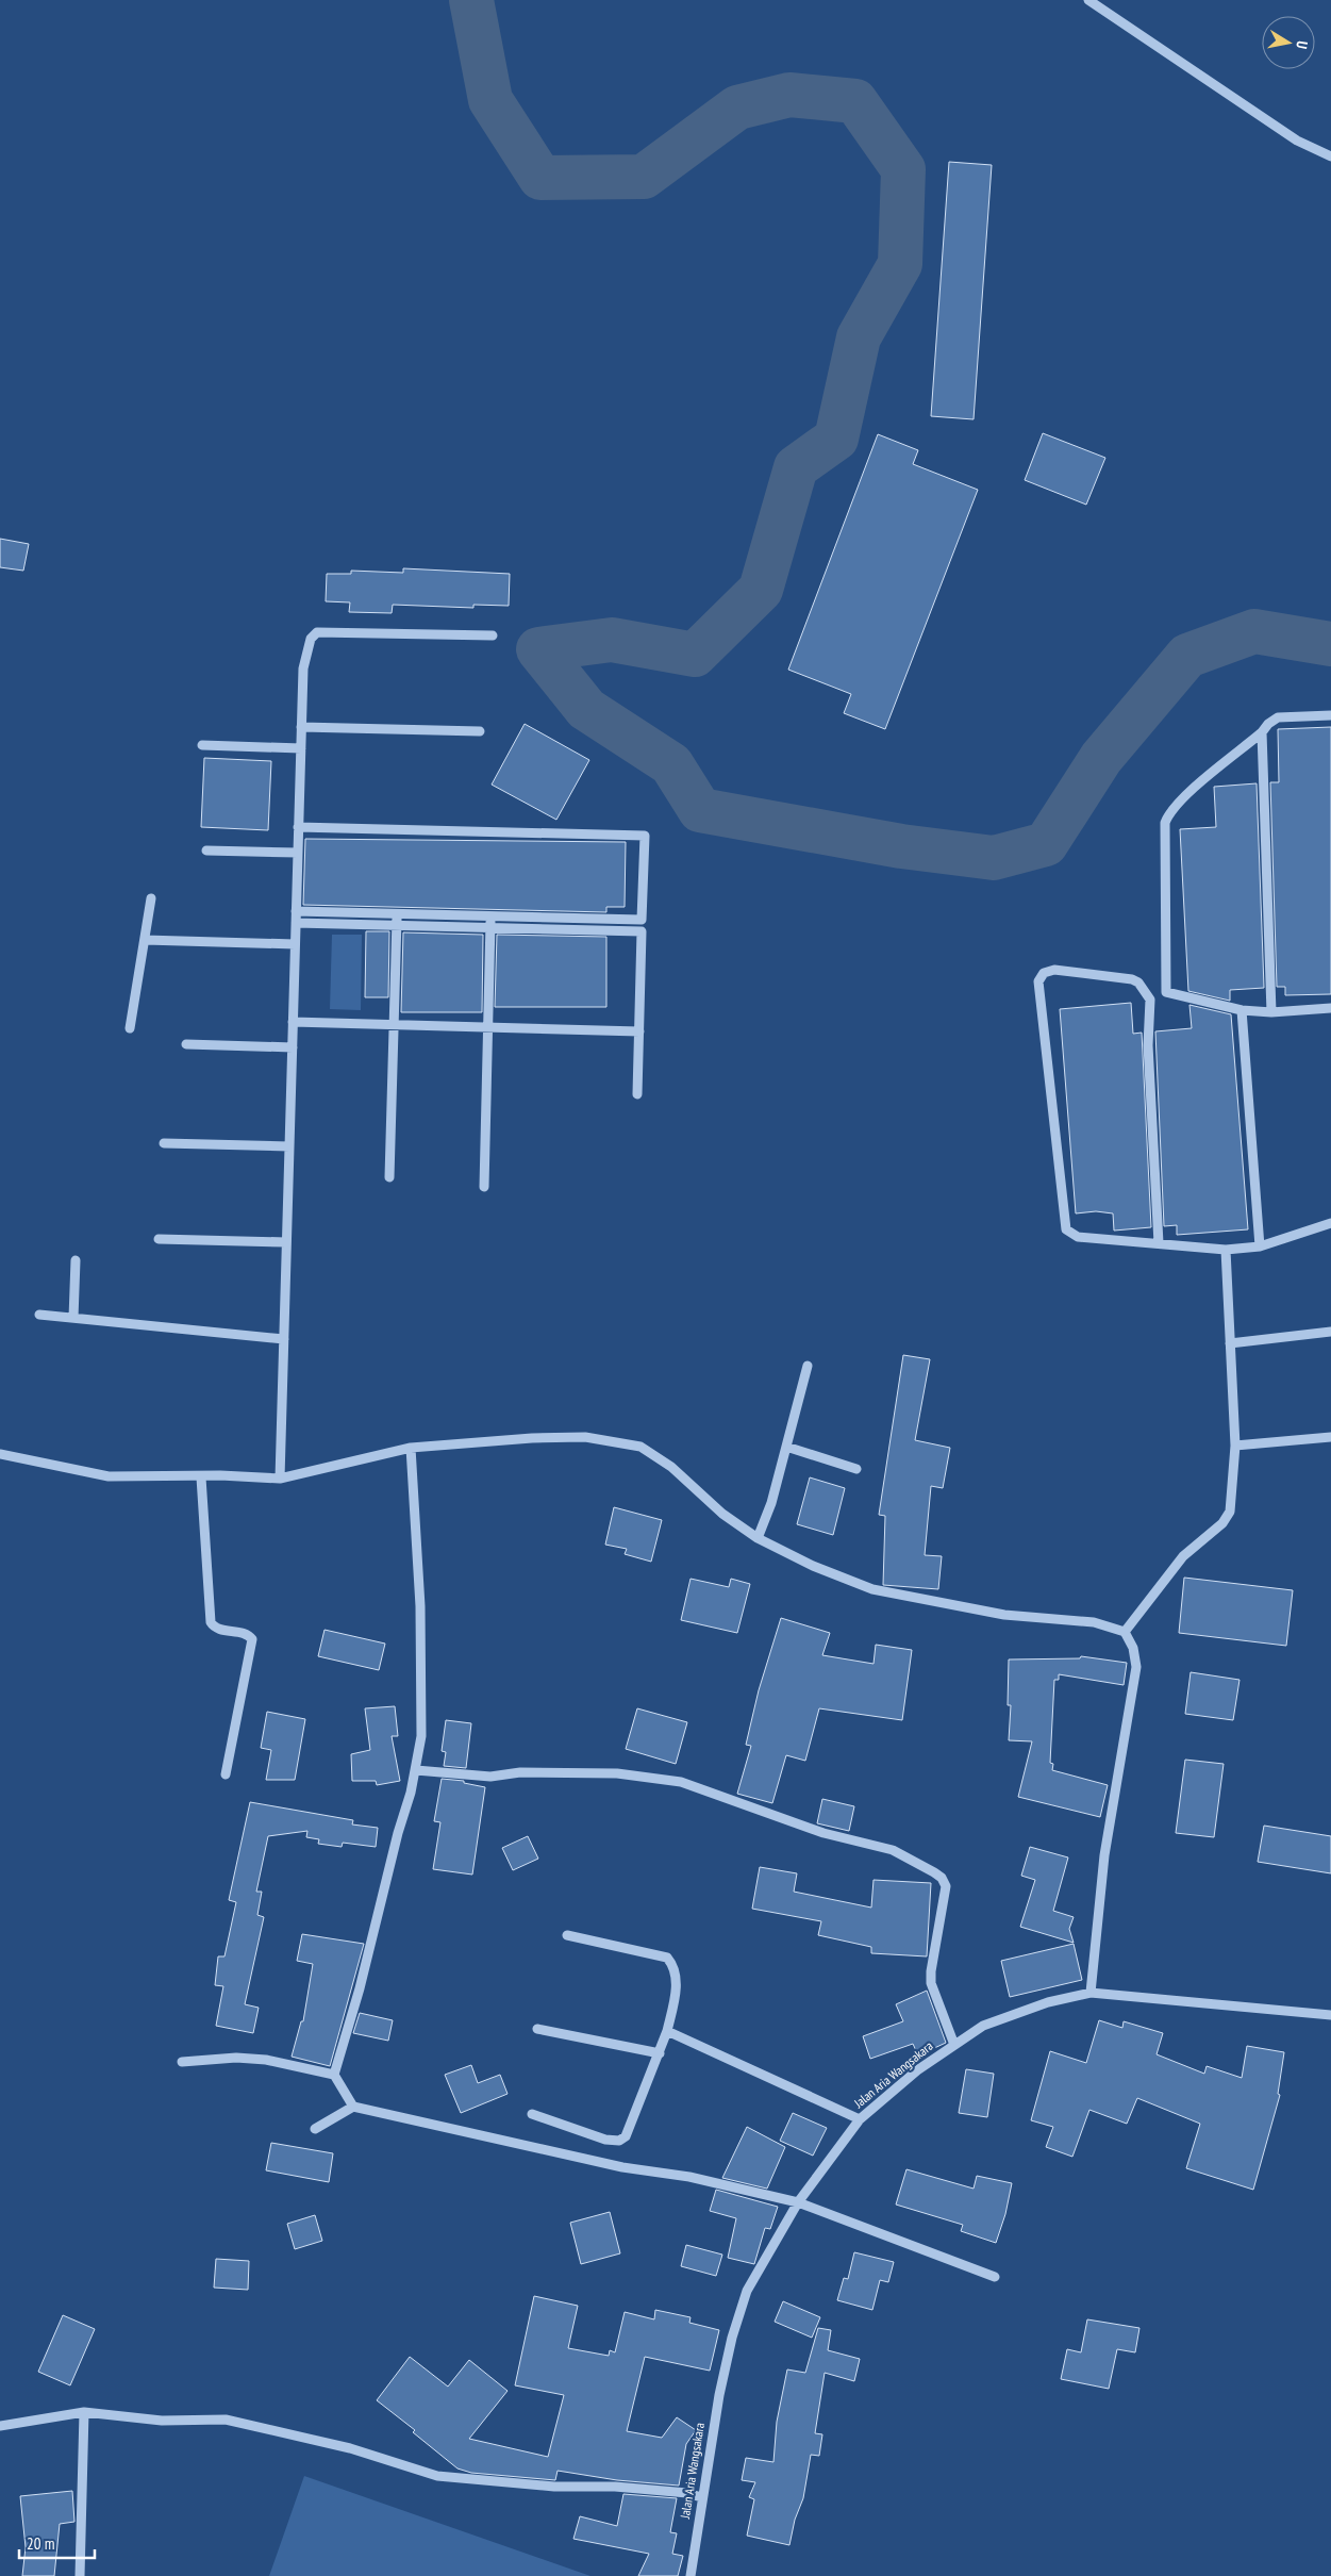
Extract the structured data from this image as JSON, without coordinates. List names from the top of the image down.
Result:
{
  "streets": {
    "street": ["Jalan Aria Wangsakara"]
  },
  "scale_bar": "20 m",
  "north": "right"
}
